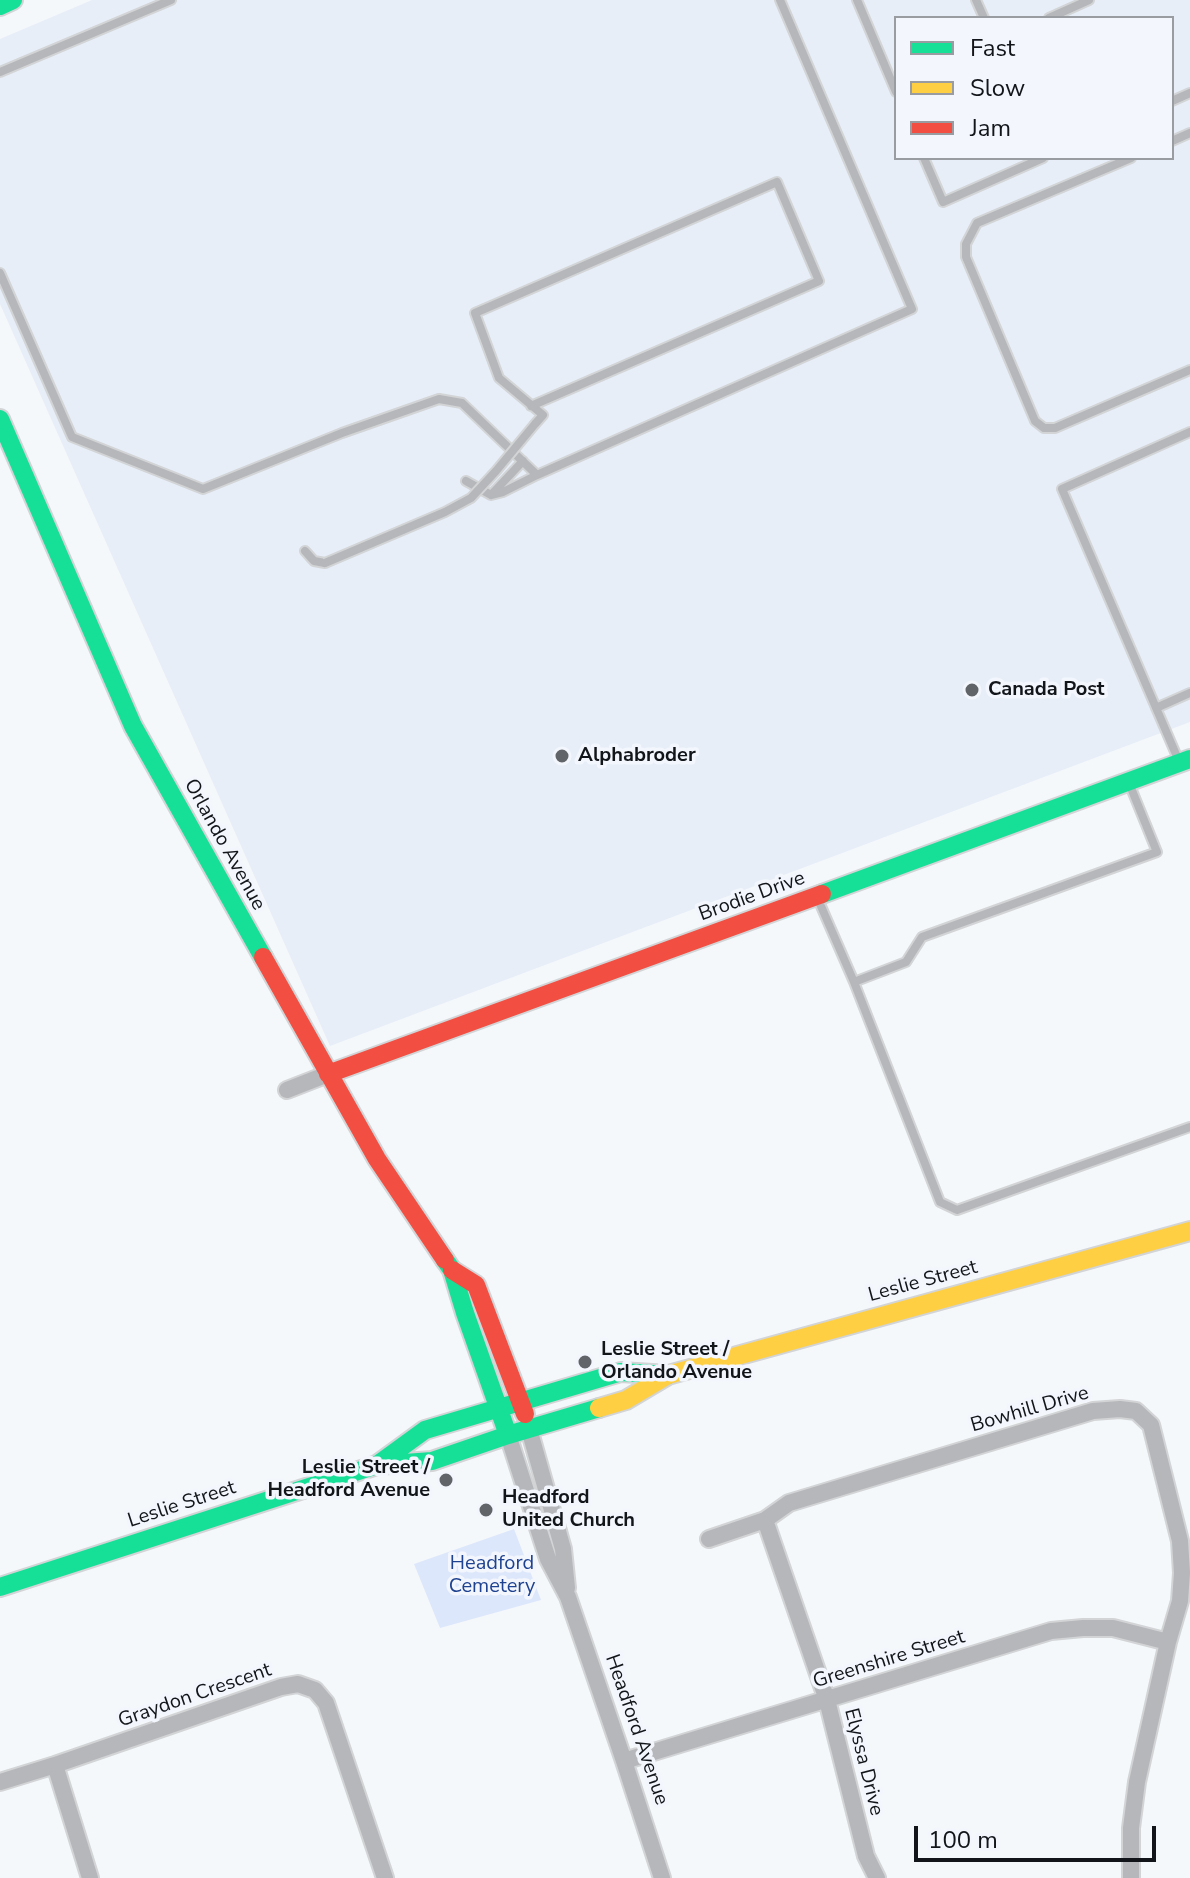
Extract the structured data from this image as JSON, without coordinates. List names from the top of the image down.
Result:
{
  "streets": {
    "street": [
      "Orlando Avenue",
      "Brodie Drive",
      "Leslie Street",
      "Bowhill Drive",
      "Greenshire Street",
      "Graydon Crescent",
      "Headford Avenue",
      "Elyssa Drive"
    ]
  },
  "crossings": [
    ["Orlando Avenue", "Brodie Drive"],
    ["Orlando Avenue", "Leslie Street"],
    ["Orlando Avenue", "Headford Avenue"],
    ["Leslie Street", "Headford Avenue"],
    ["Bowhill Drive", "Greenshire Street"],
    ["Bowhill Drive", "Elyssa Drive"],
    ["Greenshire Street", "Headford Avenue"],
    ["Greenshire Street", "Elyssa Drive"]
  ],
  "parks": ["Headford Cemetery"],
  "places": [
    "Canada Post",
    "Alphabroder",
    "Leslie Street / Orlando Avenue",
    "Leslie Street / Headford Avenue",
    "Headford United Church"
  ],
  "legend": ["Fast", "Slow", "Jam"],
  "scale_bar": "100 m"
}
